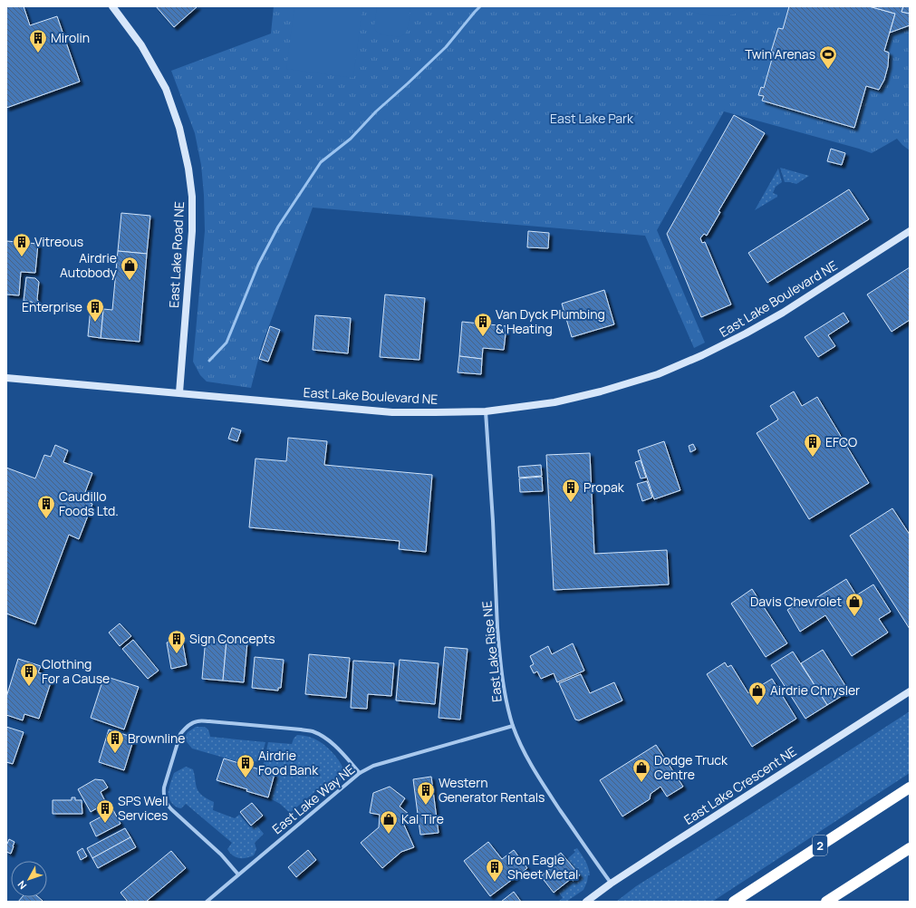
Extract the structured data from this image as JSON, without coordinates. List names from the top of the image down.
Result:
{
  "streets": {
    "highway": ["2"],
    "main road": ["East Lake Road NE", "East Lake Boulevard NE", "East Lake Crescent NE"],
    "street": ["East Lake Rise NE", "East Lake Way NE"]
  },
  "crossings": [
    ["East Lake Road NE", "East Lake Boulevard NE"],
    ["East Lake Boulevard NE", "East Lake Rise NE"],
    ["East Lake Rise NE", "East Lake Crescent NE"],
    ["East Lake Rise NE", "East Lake Way NE"]
  ],
  "parks": ["East Lake Park"],
  "places": {
    "building": [
      "Mirolin",
      "Vitreous",
      "Enterprise",
      "Van Dyck Plumbing & Heating",
      "EFCO",
      "Propak",
      "Caudillo Foods Ltd.",
      "Sign Concepts",
      "Clothing For a Cause",
      "Brownline",
      "Airdrie Food Bank",
      "Western Generator Rentals",
      "SPS Well Services",
      "Iron Eagle Sheet Metal"
    ],
    "sports": ["Twin Arenas"],
    "shop": [
      "Airdrie Autobody",
      "Davis Chevrolet",
      "Airdrie Chrysler",
      "Dodge Truck Centre",
      "Kal Tire"
    ]
  },
  "north": "bottom left"
}
